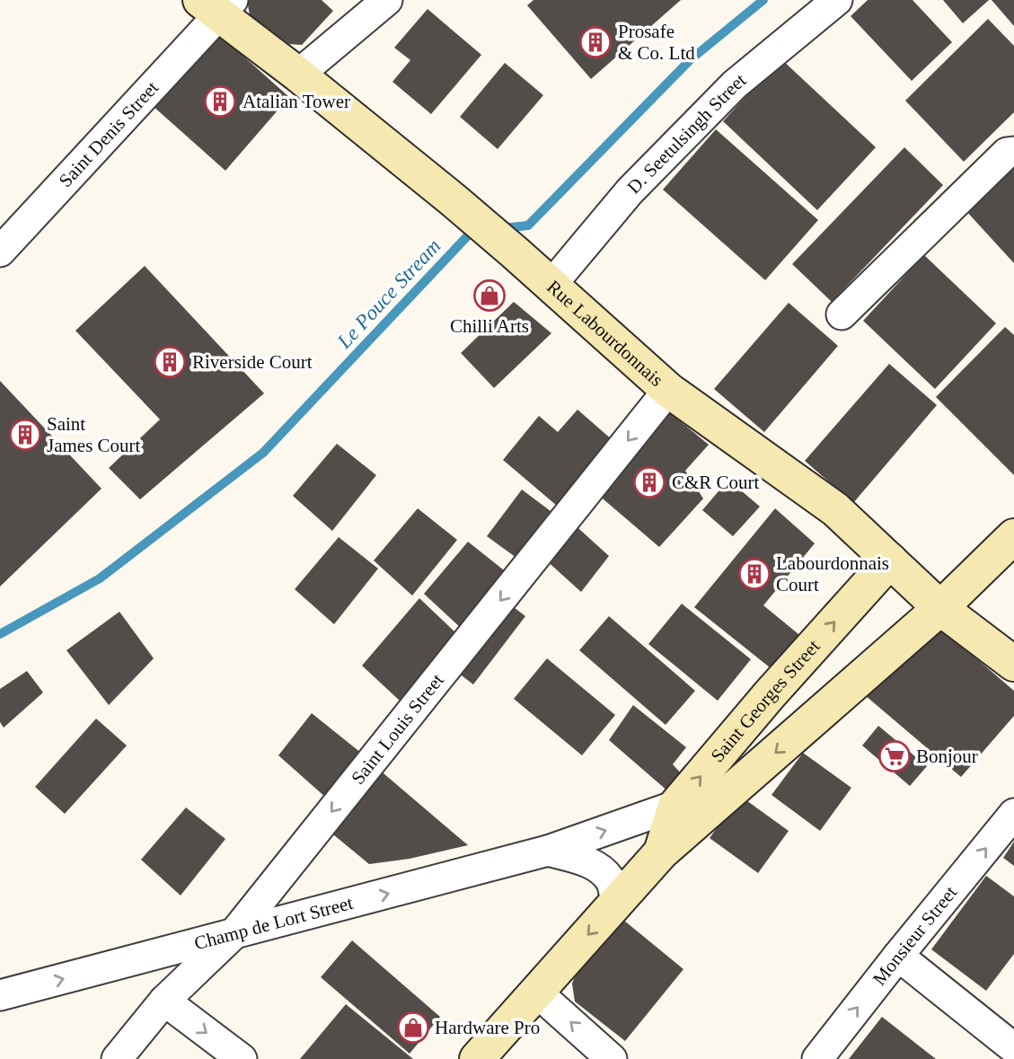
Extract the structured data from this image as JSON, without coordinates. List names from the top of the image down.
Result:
{
  "streets": {
    "main road": ["Rue Labourdonnais", "Saint Georges Street"],
    "street": [
      "Saint Denis Street",
      "D. Seetulsingh Street",
      "Saint Louis Street",
      "Champ de Lort Street",
      "Monsieur Street"
    ]
  },
  "crossings": [
    ["Saint Denis Street", "Rue Labourdonnais"],
    ["D. Seetulsingh Street", "Rue Labourdonnais"],
    ["Rue Labourdonnais", "Saint Georges Street"],
    ["Rue Labourdonnais", "Saint Louis Street"],
    ["Saint Georges Street", "Champ de Lort Street"],
    ["Saint Louis Street", "Champ de Lort Street"]
  ],
  "one_way": ["Saint Louis Street", "Champ de Lort Street", "Monsieur Street"],
  "water": ["Le Pouce Stream"],
  "places": {
    "building": [
      "Prosafe & Co. Ltd",
      "Atalian Tower",
      "Riverside Court",
      "Saint James Court",
      "C&R Court",
      "Labourdonnais Court"
    ],
    "shop": ["Chilli Arts", "Hardware Pro"],
    "supermarket": ["Bonjour"]
  }
}
